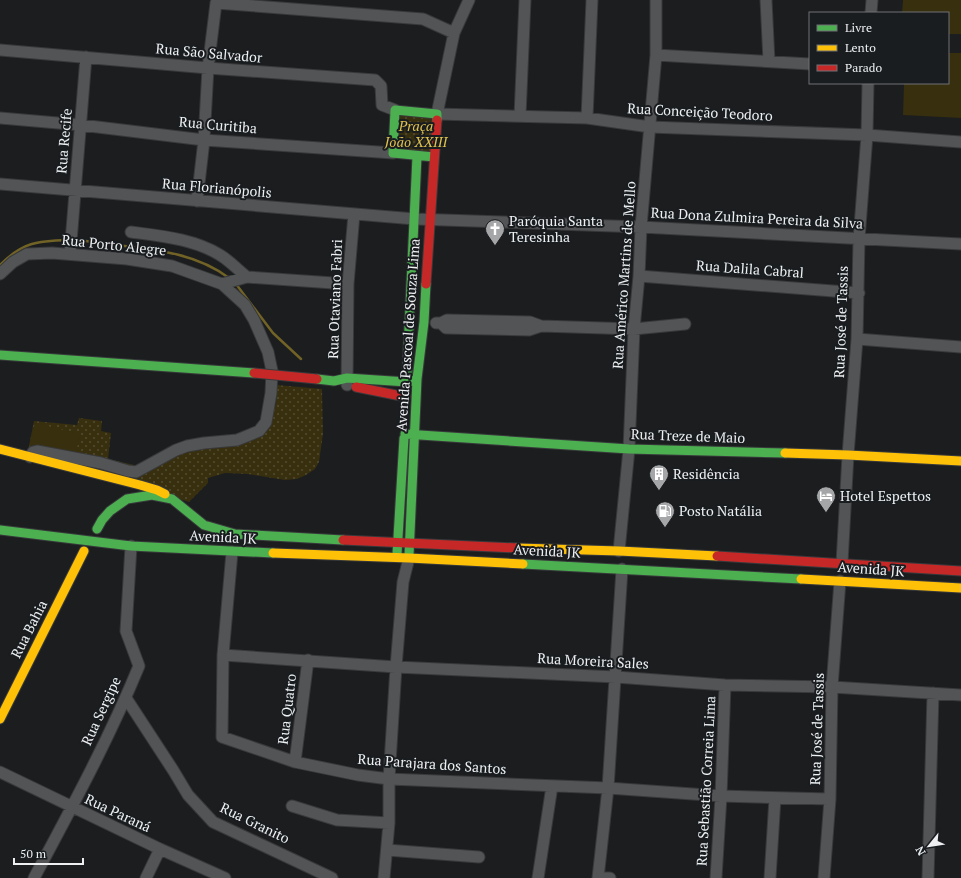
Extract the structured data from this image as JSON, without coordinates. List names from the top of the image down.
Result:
{
  "streets": {
    "street": [
      "Rua São Salvador",
      "Rua Conceição Teodoro",
      "Rua Curitiba",
      "Rua Recife",
      "Rua Florianópolis",
      "Rua Dona Zulmira Pereira da Silva",
      "Rua Porto Alegre",
      "Rua Dalila Cabral",
      "Rua Américo Martins de Mello",
      "Rua Otaviano Fabri",
      "Rua José de Tassis",
      "Avenida Pascoal de Souza Lima",
      "Rua Treze de Maio",
      "Avenida JK",
      "Rua Bahia",
      "Rua Moreira Sales",
      "Rua Quatro",
      "Rua Sergipe",
      "Rua Parajara dos Santos",
      "Rua Sebastião Correia Lima",
      "Rua Paraná",
      "Rua Granito"
    ]
  },
  "crossings": [
    ["Rua São Salvador", "Rua Recife"],
    ["Rua Conceição Teodoro", "Rua Américo Martins de Mello"],
    ["Rua Conceição Teodoro", "Rua José de Tassis"],
    ["Rua Conceição Teodoro", "Avenida Pascoal de Souza Lima"],
    ["Rua Curitiba", "Rua Recife"],
    ["Rua Curitiba", "Avenida Pascoal de Souza Lima"],
    ["Rua Recife", "Rua Florianópolis"],
    ["Rua Recife", "Rua Porto Alegre"],
    ["Rua Florianópolis", "Rua Dona Zulmira Pereira da Silva"],
    ["Rua Florianópolis", "Rua Otaviano Fabri"],
    ["Rua Florianópolis", "Avenida Pascoal de Souza Lima"],
    ["Rua Dona Zulmira Pereira da Silva", "Rua Américo Martins de Mello"],
    ["Rua Dona Zulmira Pereira da Silva", "Rua José de Tassis"],
    ["Rua Dona Zulmira Pereira da Silva", "Avenida Pascoal de Souza Lima"],
    ["Rua Dalila Cabral", "Rua Américo Martins de Mello"],
    ["Rua Dalila Cabral", "Rua José de Tassis"],
    ["Rua Américo Martins de Mello", "Rua Treze de Maio"],
    ["Rua Américo Martins de Mello", "Avenida JK"],
    ["Rua Otaviano Fabri", "Avenida Pascoal de Souza Lima"],
    ["Rua José de Tassis", "Rua Treze de Maio"],
    ["Rua José de Tassis", "Avenida JK"],
    ["Rua José de Tassis", "Rua Moreira Sales"],
    ["Rua José de Tassis", "Rua Parajara dos Santos"],
    ["Avenida Pascoal de Souza Lima", "Rua Treze de Maio"],
    ["Avenida Pascoal de Souza Lima", "Avenida JK"],
    ["Avenida JK", "Rua Sergipe"],
    ["Avenida JK", "Rua Parajara dos Santos"],
    ["Rua Moreira Sales", "Rua Quatro"],
    ["Rua Moreira Sales", "Rua Parajara dos Santos"],
    ["Rua Moreira Sales", "Rua Sebastião Correia Lima"],
    ["Rua Quatro", "Rua Parajara dos Santos"],
    ["Rua Sergipe", "Rua Paraná"],
    ["Rua Sergipe", "Rua Granito"],
    ["Rua Parajara dos Santos", "Rua Sebastião Correia Lima"]
  ],
  "parks": ["Praça João XXIII"],
  "places": {
    "church": ["Paróquia Santa Teresinha"],
    "building": ["Residência"],
    "hotel": ["Hotel Espettos"],
    "fuel station": ["Posto Natália"]
  },
  "legend": ["Livre", "Lento", "Parado"],
  "scale_bar": "50 m",
  "north": "bottom left"
}
